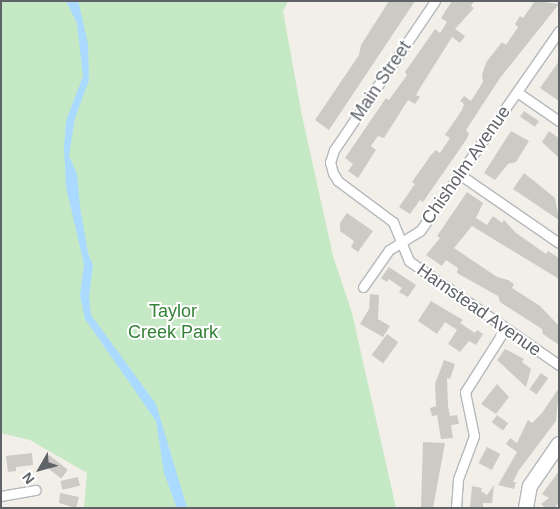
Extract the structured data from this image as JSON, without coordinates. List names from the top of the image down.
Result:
{
  "streets": {
    "street": ["Main Street", "Chisholm Avenue", "Hamstead Avenue"]
  },
  "crossings": [
    ["Main Street", "Hamstead Avenue"],
    ["Chisholm Avenue", "Hamstead Avenue"]
  ],
  "parks": ["Taylor Creek Park"],
  "north": "bottom left"
}
